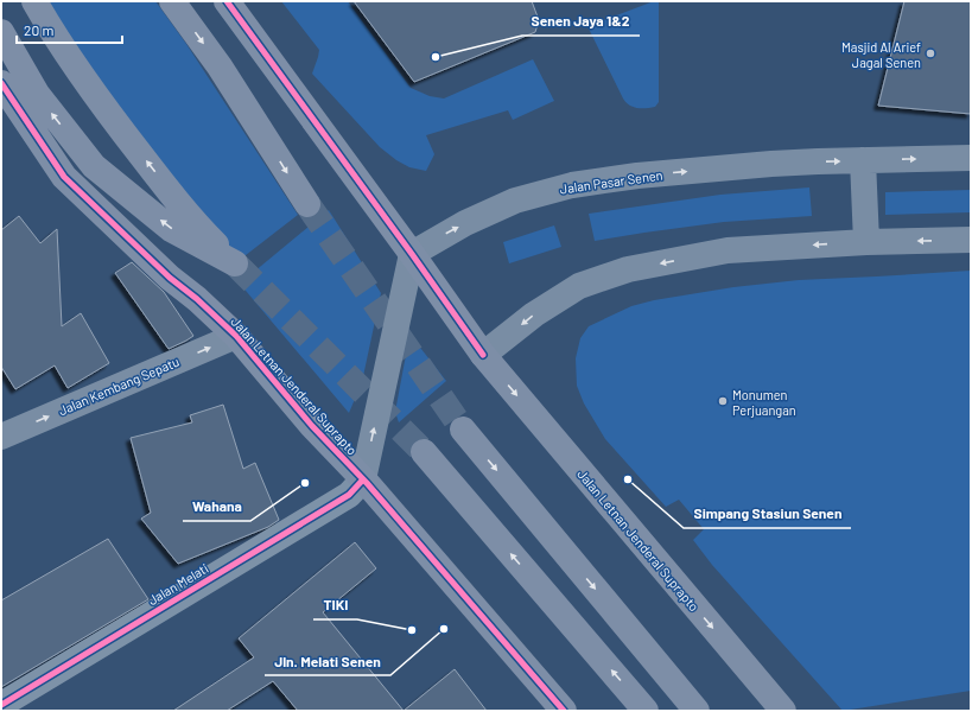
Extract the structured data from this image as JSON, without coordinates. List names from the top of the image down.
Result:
{
  "streets": {
    "main road": ["Jalan Pasar Senen", "Jalan Kembang Sepatu", "Jalan Letnan Jenderal Suprapto"],
    "street": ["Jalan Melati"]
  },
  "crossings": [
    ["Jalan Pasar Senen", "Jalan Letnan Jenderal Suprapto"],
    ["Jalan Kembang Sepatu", "Jalan Letnan Jenderal Suprapto"],
    ["Jalan Letnan Jenderal Suprapto", "Jalan Melati"]
  ],
  "one_way": ["Jalan Kembang Sepatu"],
  "places": [
    "Masjid Al Arief Jagal Senen",
    "Senen Jaya 1&2",
    "Monumen Perjuangan",
    "Simpang Stasiun Senen",
    "Wahana",
    "Jln. Melati Senen",
    "TIKI"
  ],
  "scale_bar": "20 m"
}
